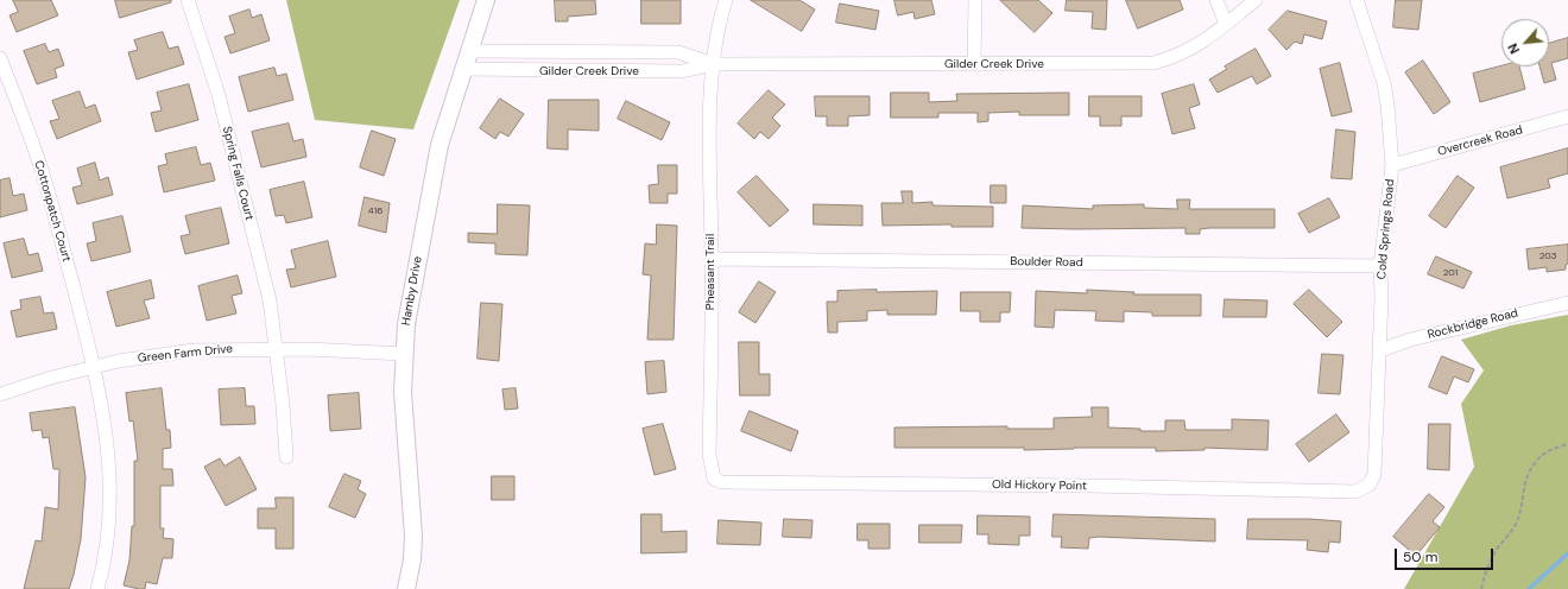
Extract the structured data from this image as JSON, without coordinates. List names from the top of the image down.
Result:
{
  "streets": {
    "street": [
      "Gilder Creek Drive",
      "Overcreek Road",
      "Spring Falls Court",
      "Cottonpatch Court",
      "Cold Springs Road",
      "Boulder Road",
      "Pheasant Trail",
      "Hamby Drive",
      "Rockbridge Road",
      "Green Farm Drive",
      "Old Hickory Point"
    ]
  },
  "crossings": [
    ["Gilder Creek Drive", "Pheasant Trail"],
    ["Gilder Creek Drive", "Hamby Drive"],
    ["Overcreek Road", "Cold Springs Road"],
    ["Spring Falls Court", "Green Farm Drive"],
    ["Cottonpatch Court", "Green Farm Drive"],
    ["Cold Springs Road", "Boulder Road"],
    ["Cold Springs Road", "Rockbridge Road"],
    ["Cold Springs Road", "Old Hickory Point"],
    ["Boulder Road", "Pheasant Trail"],
    ["Pheasant Trail", "Old Hickory Point"],
    ["Hamby Drive", "Green Farm Drive"]
  ],
  "house_numbers": ["416", "203", "201"],
  "scale_bar": "50 m",
  "north": "bottom left"
}
